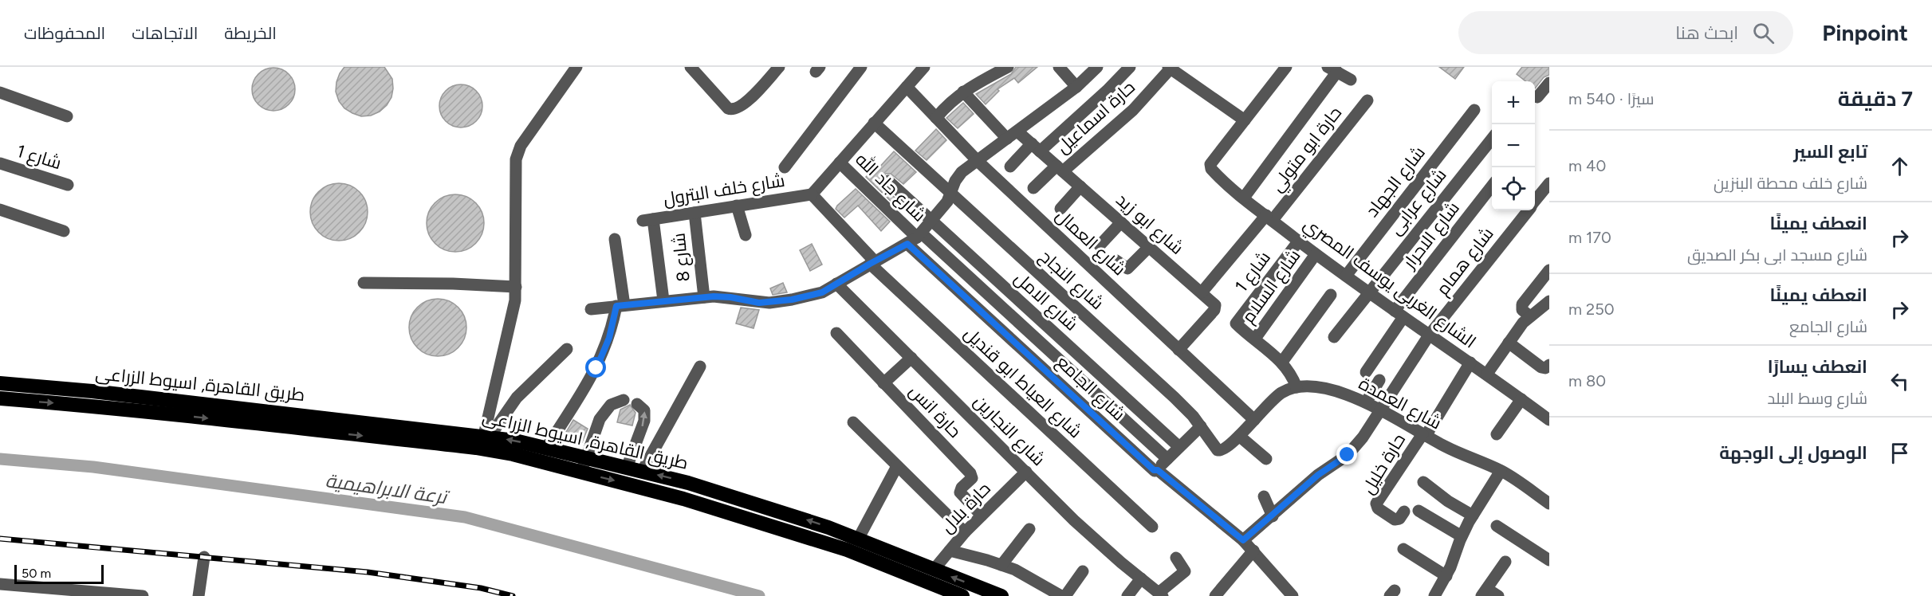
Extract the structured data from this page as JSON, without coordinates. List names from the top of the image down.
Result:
{
  "streets": {
    "highway": ["طريق القاهرة, اسيوط الزراعى"],
    "street": [
      "حارة اسماعيل",
      "حارة ابو متولي",
      "شارع 1",
      "شارع الجهاد",
      "شارع جاد الله",
      "شارع خلف البترول",
      "شارع عرابى",
      "شارع ابو زيد",
      "شارع الاحرار",
      "شارع العمال",
      "شارع 8",
      "شارع همام",
      "شارع النجاح",
      "الشارع الغربى يوسف المصري",
      "شارع السلام",
      "شارع الامل",
      "شارع العياط ابو قنديل",
      "شارع الجامع",
      "شارع العمدة",
      "حارة انس",
      "شارع النجارين",
      "حارة خليل",
      "حارة بلال"
    ]
  },
  "crossings": [
    ["حارة اسماعيل", "شارع ابو زيد"],
    ["حارة ابو متولي", "شارع ابو زيد"],
    ["حارة ابو متولي", "الشارع الغربى يوسف المصري"],
    ["شارع 1", "الشارع الغربى يوسف المصري"],
    ["شارع 1", "شارع السلام"],
    ["شارع الجهاد", "الشارع الغربى يوسف المصري"],
    ["شارع جاد الله", "شارع الجامع"],
    ["شارع خلف البترول", "شارع 8"],
    ["شارع خلف البترول", "شارع العياط ابو قنديل"],
    ["شارع عرابى", "الشارع الغربى يوسف المصري"],
    ["شارع ابو زيد", "شارع العمال"],
    ["شارع الاحرار", "الشارع الغربى يوسف المصري"],
    ["شارع العمال", "شارع العمدة"],
    ["شارع همام", "الشارع الغربى يوسف المصري"],
    ["شارع همام", "شارع الجامع"],
    ["شارع همام", "شارع العمدة"],
    ["شارع النجاح", "شارع العمدة"],
    ["الشارع الغربى يوسف المصري", "شارع السلام"],
    ["طريق القاهرة, اسيوط الزراعى", "حارة بلال"],
    ["شارع العمدة", "حارة خليل"],
    ["حارة انس", "حارة بلال"],
    ["شارع النجارين", "حارة بلال"]
  ],
  "water": ["ترعة الابراهيمية"],
  "scale_bar": "50 m",
  "page": {
    "header": "Pinpoint",
    "search": "ابحث هنا",
    "nav": ["الخريطة", "الاتجاهات", "المحفوظات"],
    "heading": ["7 دقيقة", "سيرًا · 540 m"],
    "map_buttons": ["+", "−"],
    "list": [
      ["تابع السير", "شارع خلف محطة البنزين", "40 m"],
      ["انعطف يمينًا", "شارع مسجد ابى بكر الصديق", "170 m"],
      ["انعطف يمينًا", "شارع الجامع", "250 m"],
      ["انعطف يسارًا", "شارع وسط البلد", "80 m"],
      "الوصول إلى الوجهة"
    ],
    "scale": "50 m"
  }
}
